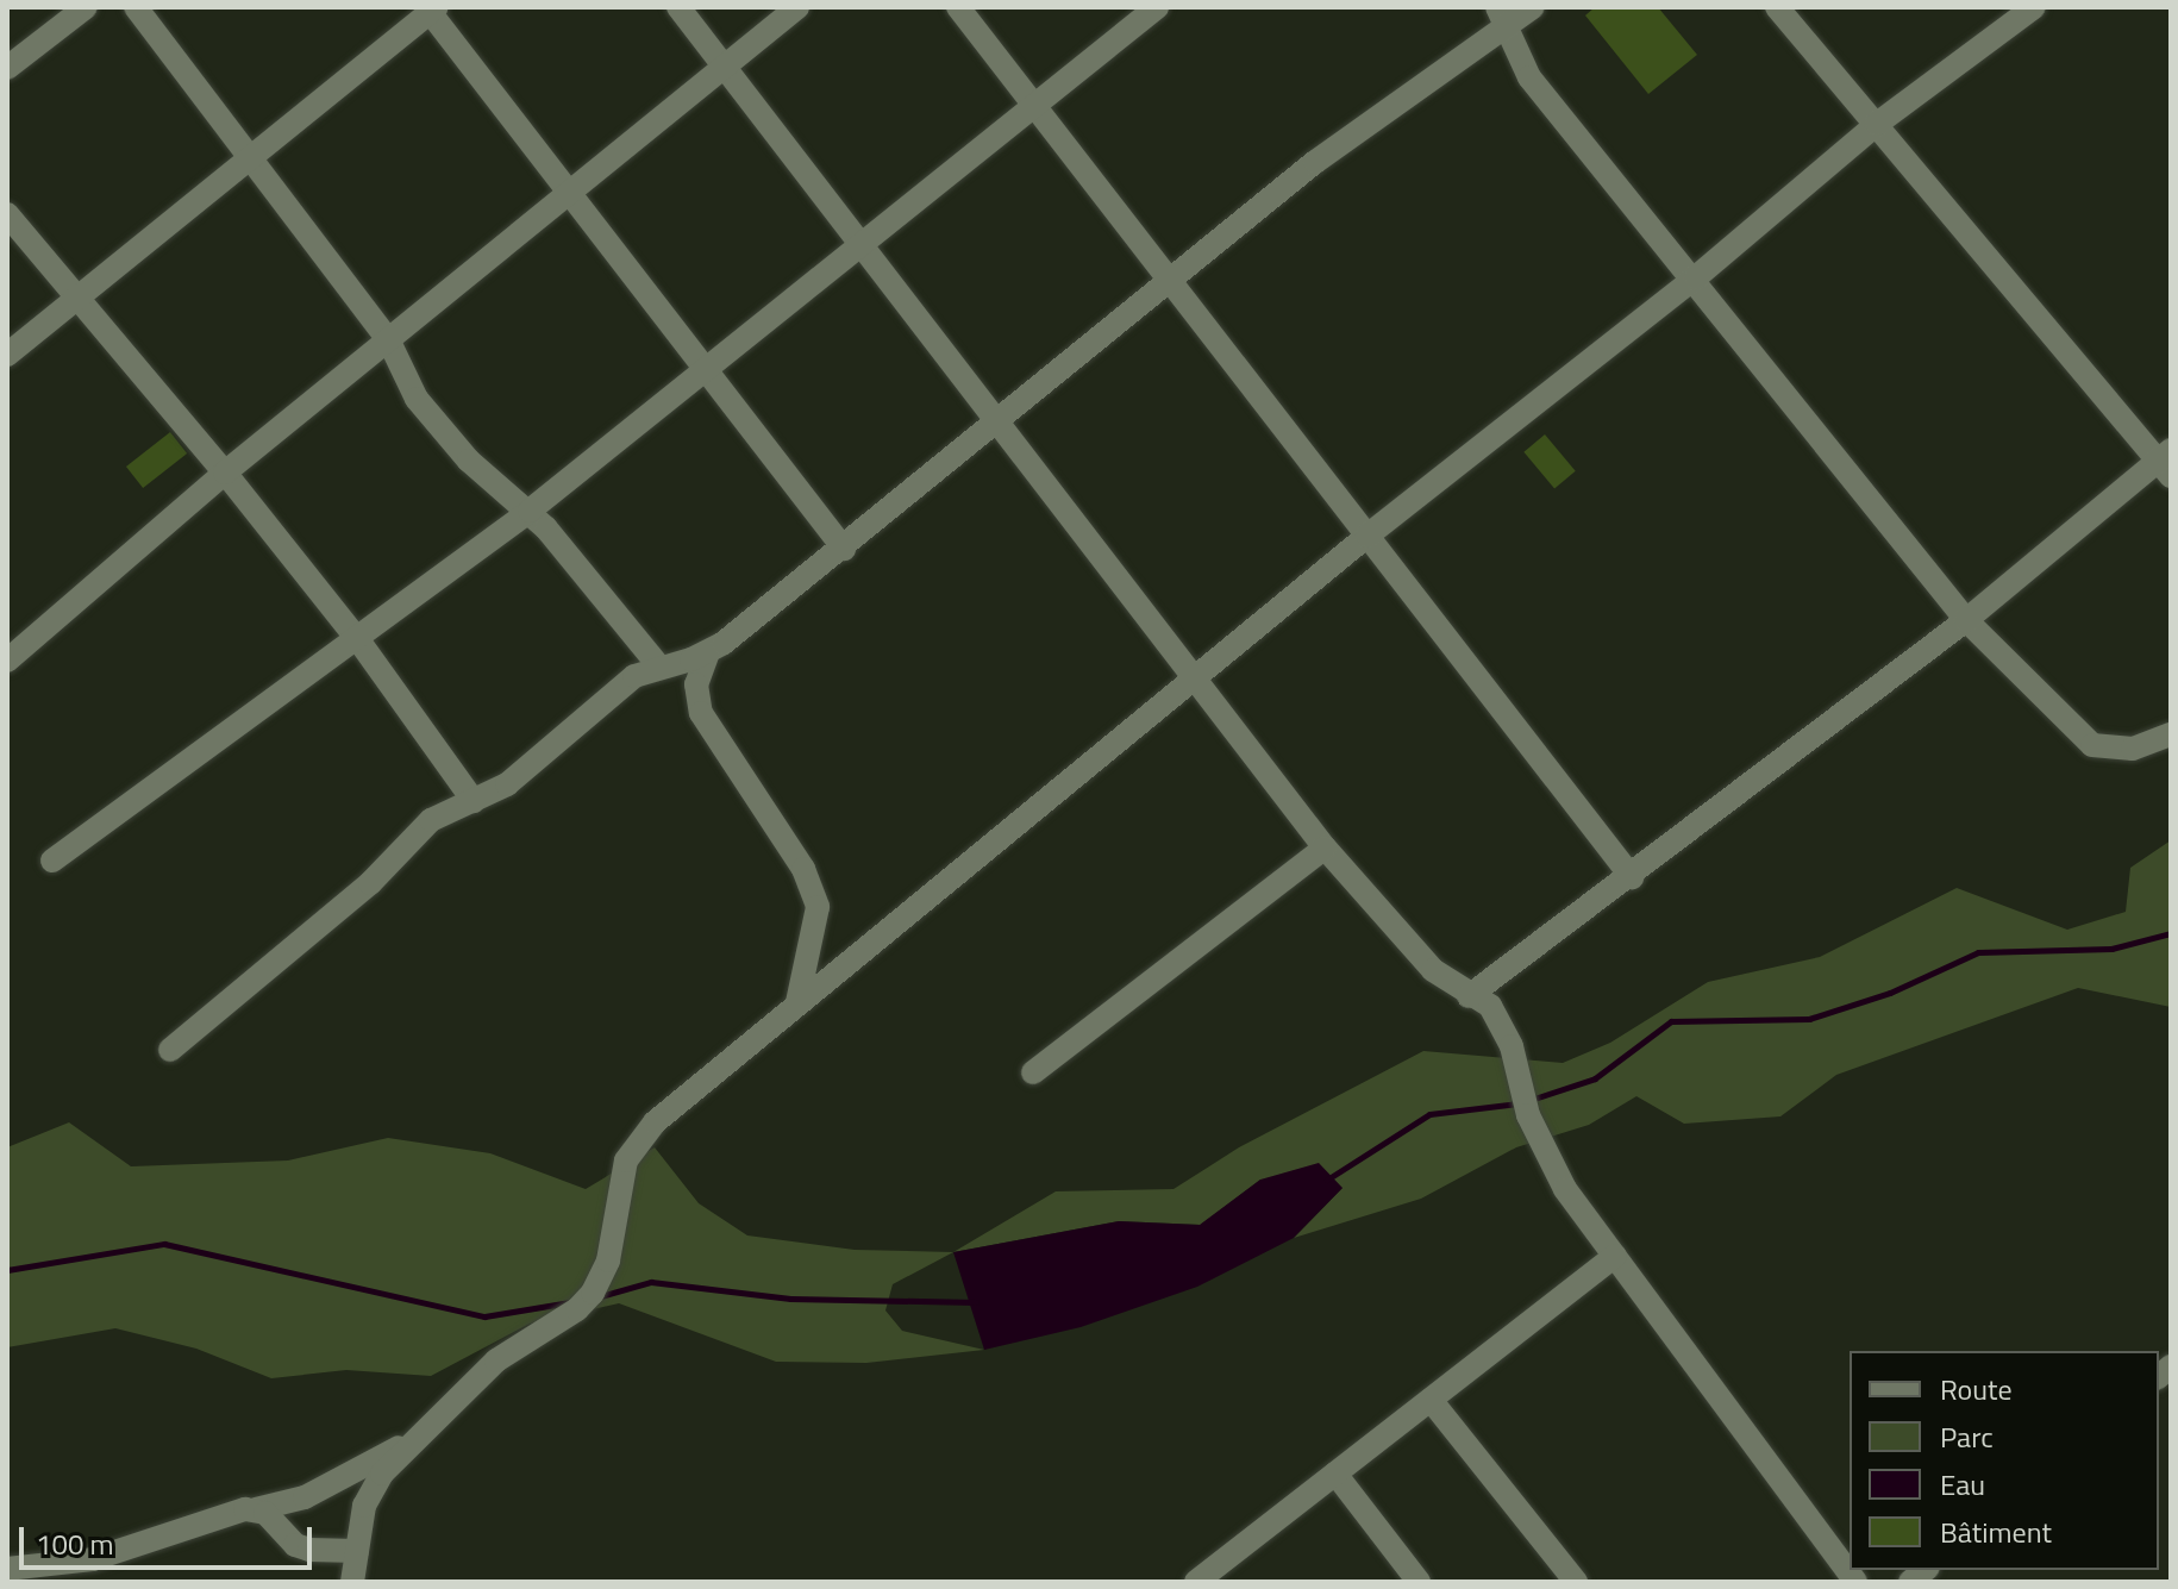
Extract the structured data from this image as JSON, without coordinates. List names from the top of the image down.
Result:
{
  "legend": [
    "Route",
    "Parc",
    "Eau",
    "Bâtiment"
  ],
  "scale_bar": "100 m"
}
